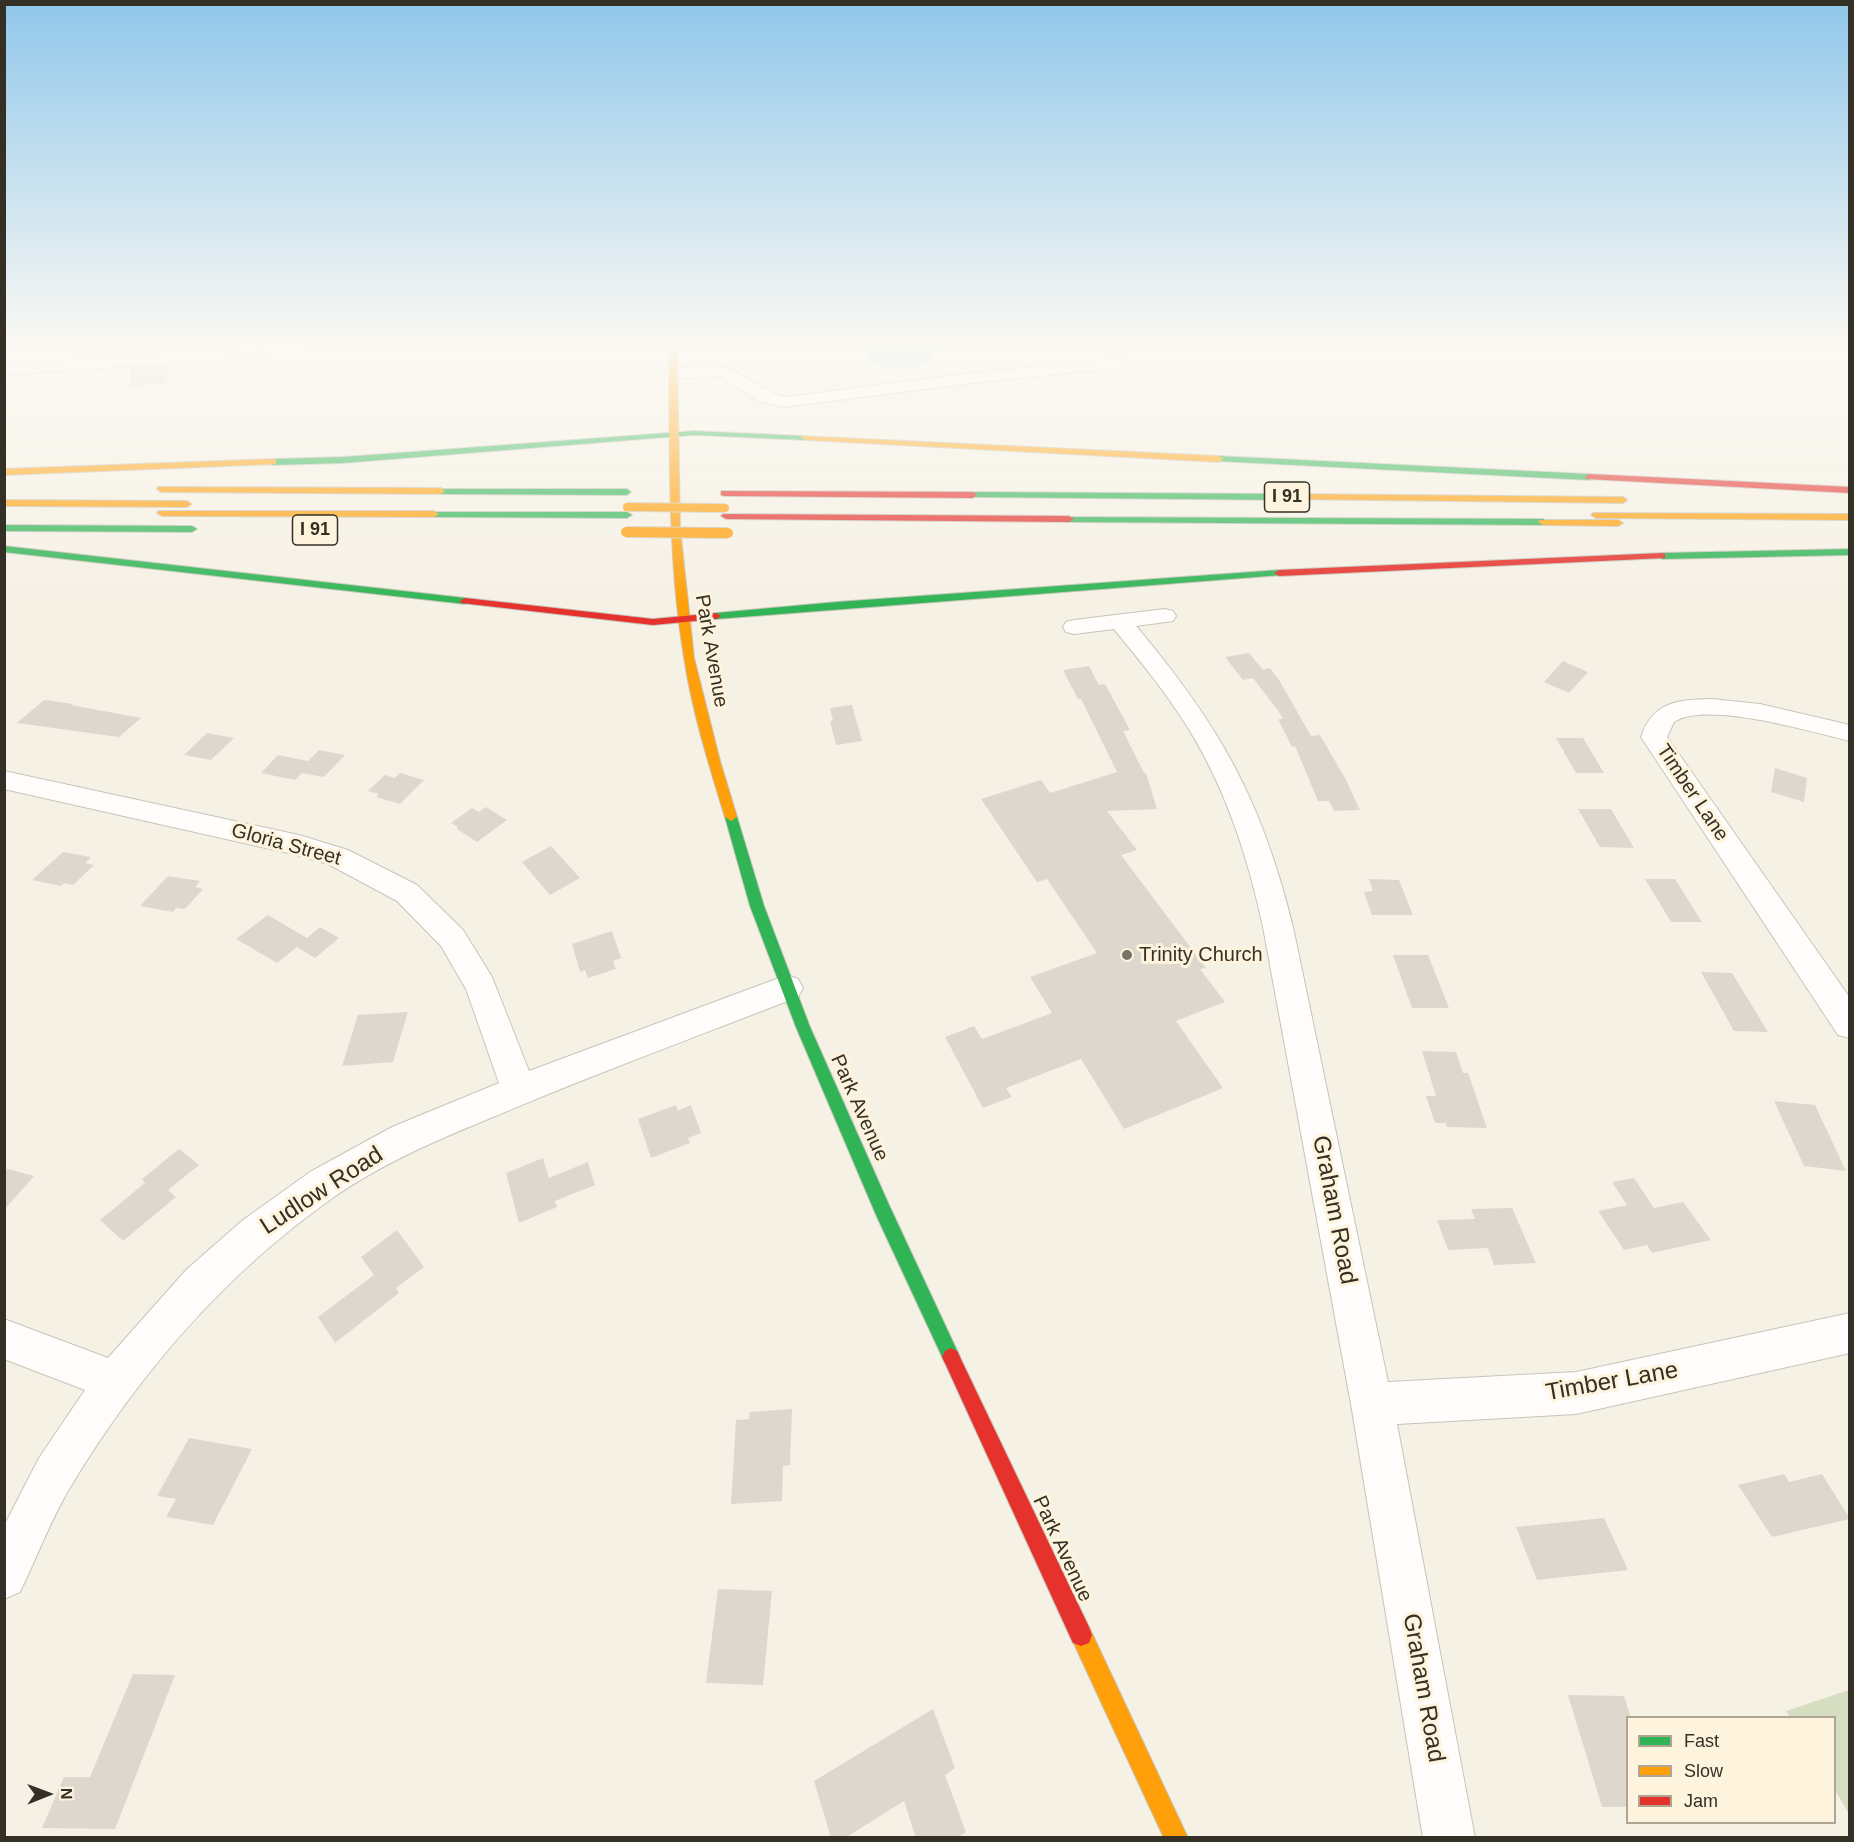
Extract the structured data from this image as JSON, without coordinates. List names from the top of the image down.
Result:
{
  "streets": {
    "main road": ["I 91", "Park Avenue"],
    "street": [
      "Timber Lane",
      "Gloria Street",
      "Ludlow Road",
      "Graham Road"
    ]
  },
  "crossings": [
    ["Park Avenue", "Ludlow Road"],
    ["Timber Lane", "Graham Road"],
    ["Gloria Street", "Ludlow Road"]
  ],
  "places": ["Trinity Church"],
  "legend": ["Fast", "Slow", "Jam"],
  "north": "right"
}
